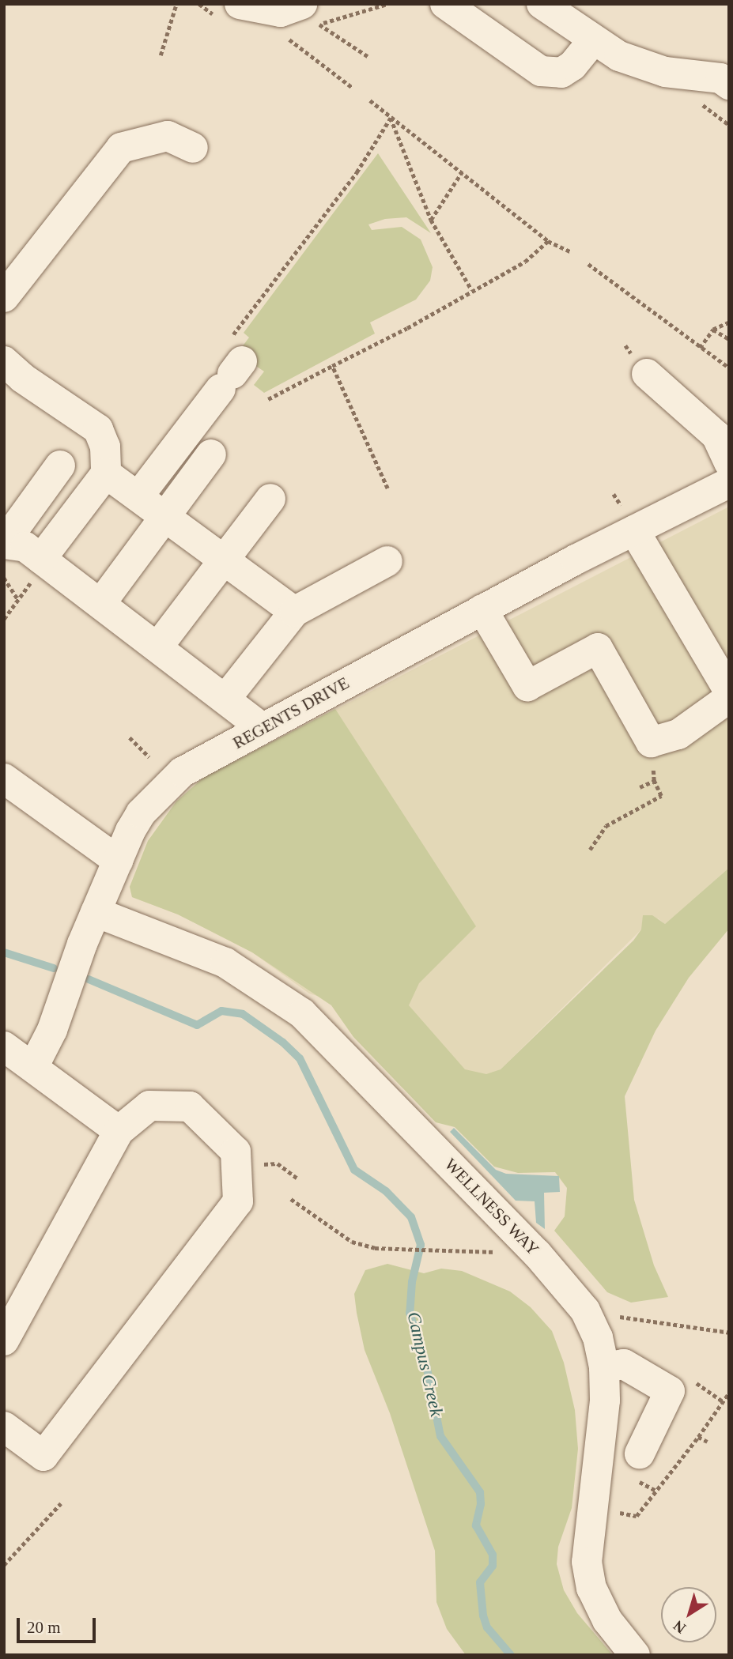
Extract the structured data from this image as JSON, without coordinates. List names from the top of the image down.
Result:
{
  "streets": {
    "street": ["REGENTS DRIVE", "WELLNESS WAY"]
  },
  "crossings": [
    ["REGENTS DRIVE", "WELLNESS WAY"]
  ],
  "water": ["Campus Creek"],
  "scale_bar": "20 m",
  "north": "bottom left"
}
